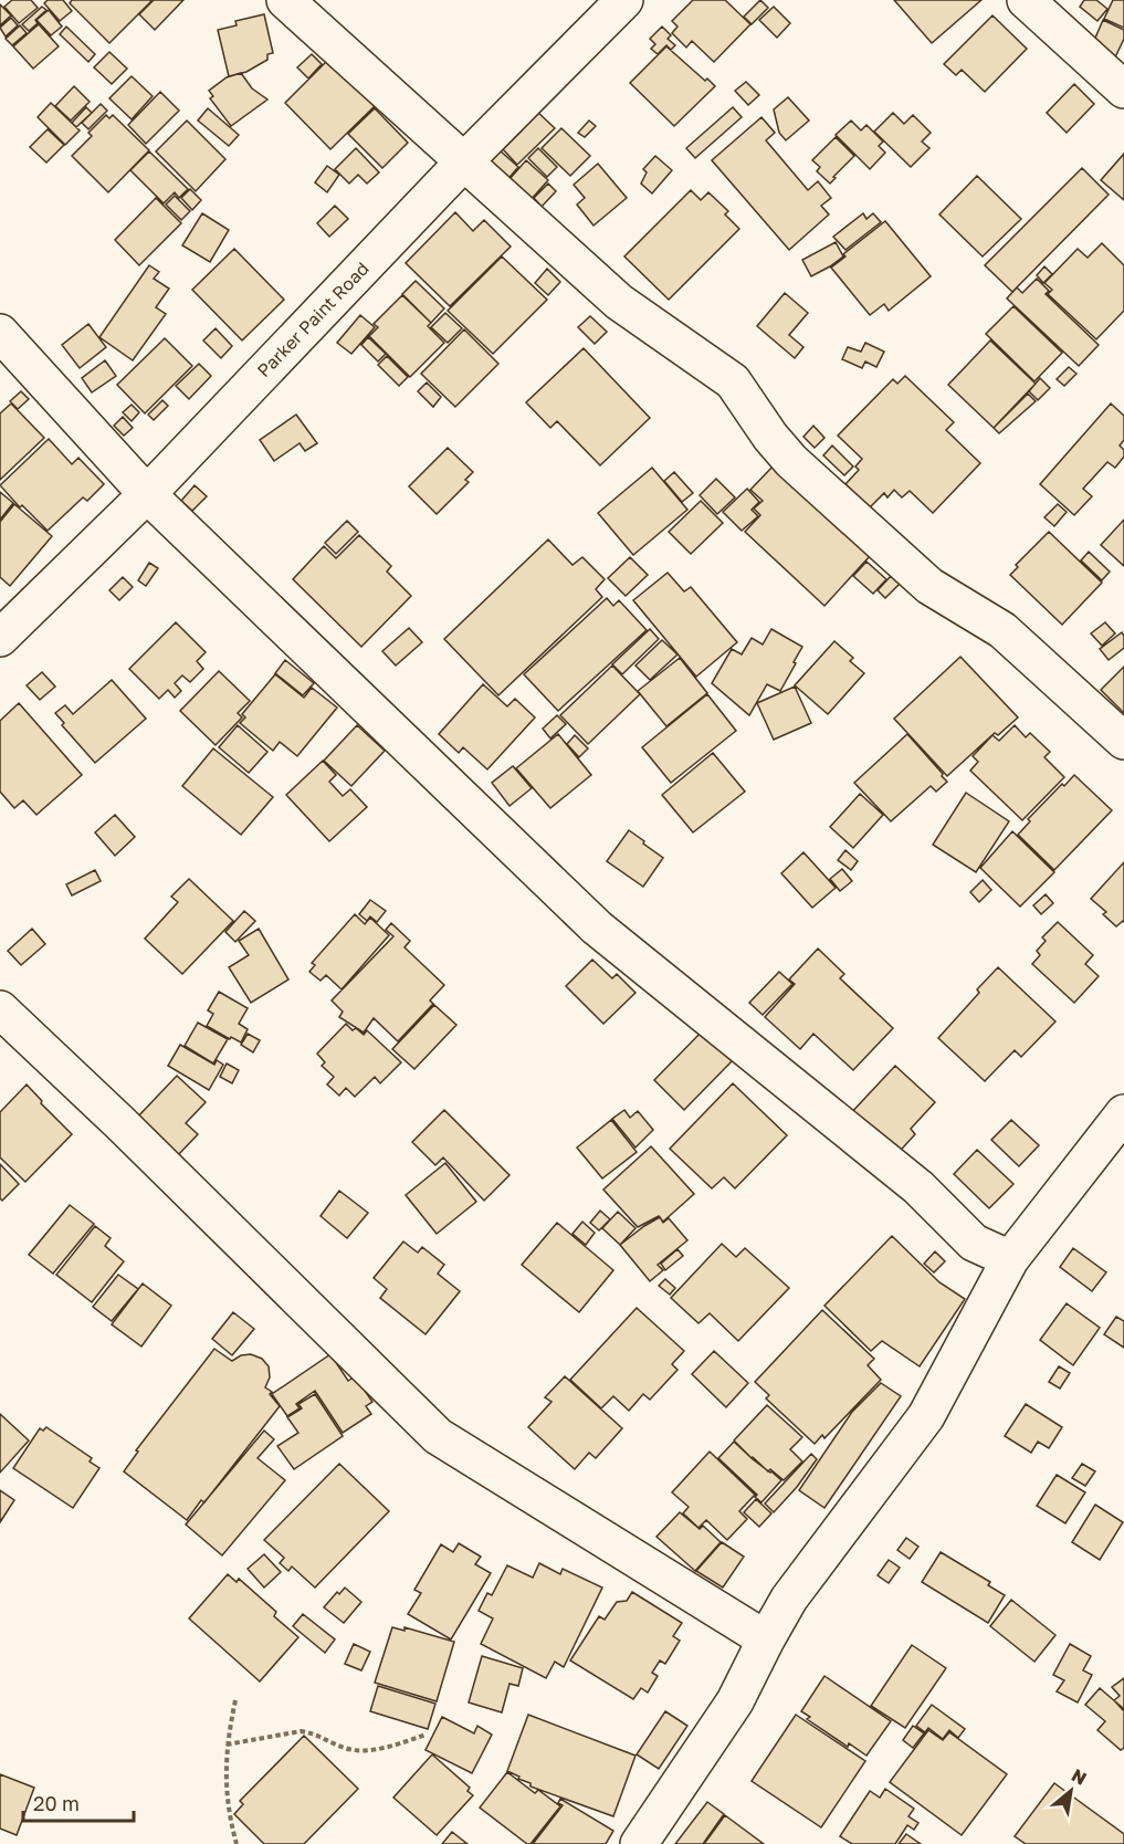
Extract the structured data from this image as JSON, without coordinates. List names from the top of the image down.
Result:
{
  "streets": {
    "street": ["Parker Paint Road"]
  },
  "scale_bar": "20 m",
  "north": "top right"
}
